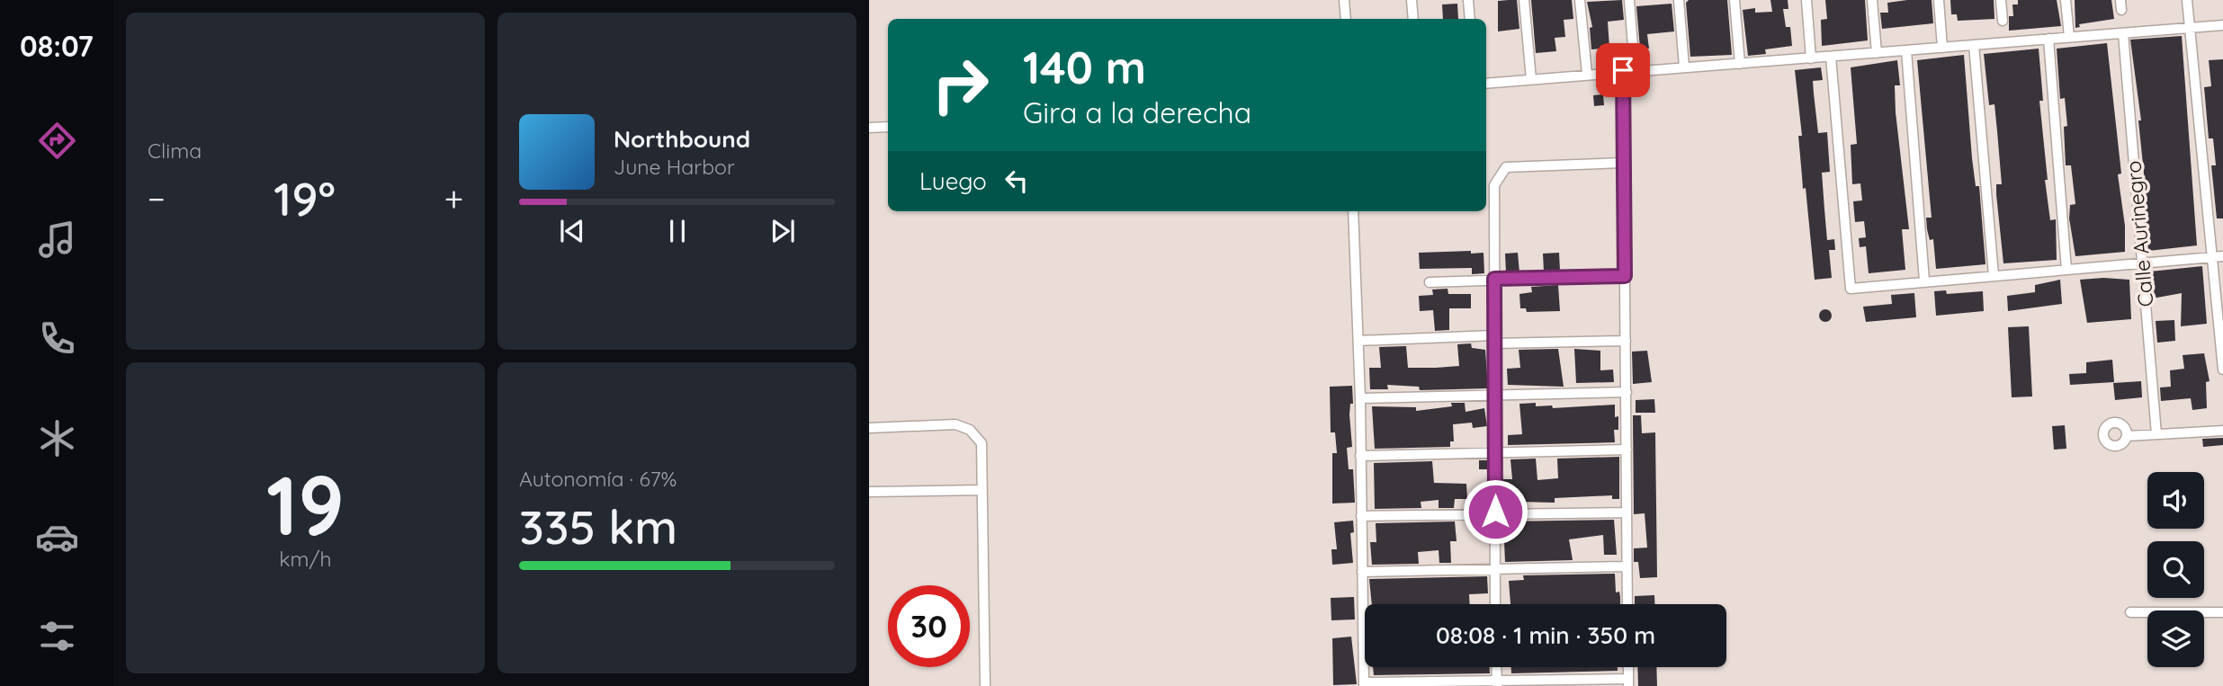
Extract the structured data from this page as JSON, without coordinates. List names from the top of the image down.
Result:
{
  "streets": {
    "street": ["Calle Aurinegro"]
  },
  "page": {
    "tabs": "08:07",
    "tile": [
      "Clima",
      ["19", "km/h"],
      ["Autonomía · 67%", "335 km"]
    ],
    "turn": ["140 m", "Gira a la derecha"],
    "song": ["Northbound", "June Harbor"],
    "then": "Luego",
    "heat": ["−", "19°", "+"],
    "limit": "30",
    "trip": "08:08 · 1 min · 350 m"
  }
}
